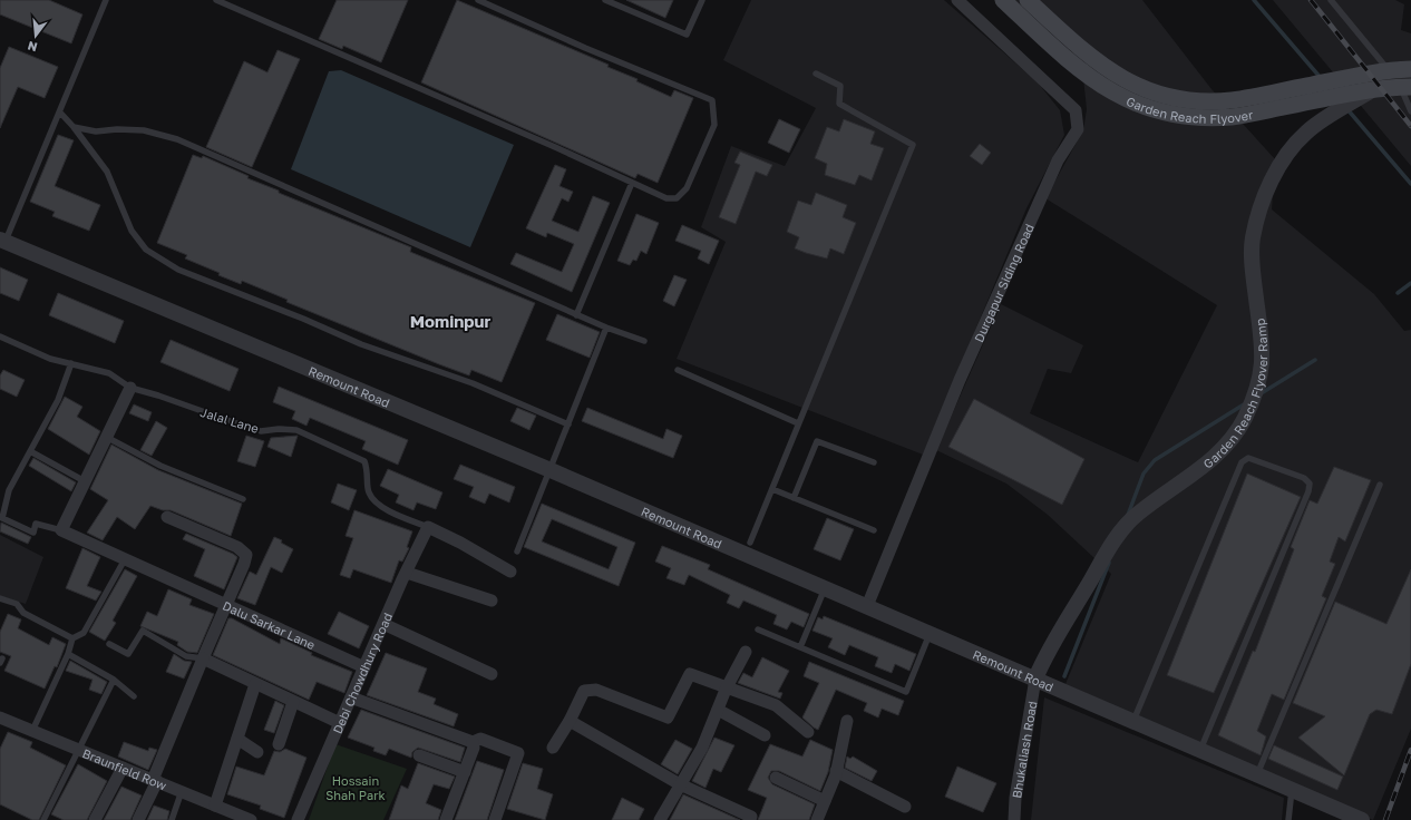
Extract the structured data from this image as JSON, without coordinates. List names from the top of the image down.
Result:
{
  "streets": {
    "main road": ["Garden Reach Flyover"],
    "street": [
      "Durgapur Siding Road",
      "Remount Road",
      "Garden Reach Flyover Ramp",
      "Dalu Sarkar Lane",
      "Debi Chowdhury Road",
      "Bhukaliash Road",
      "Braunfield Row"
    ],
    "lane": ["Jalal Lane"]
  },
  "crossings": [
    ["Garden Reach Flyover", "Garden Reach Flyover Ramp"],
    ["Durgapur Siding Road", "Remount Road"],
    ["Remount Road", "Garden Reach Flyover Ramp"],
    ["Remount Road", "Bhukaliash Road"],
    ["Garden Reach Flyover Ramp", "Bhukaliash Road"],
    ["Jalal Lane", "Debi Chowdhury Road"],
    ["Dalu Sarkar Lane", "Debi Chowdhury Road"]
  ],
  "districts": ["Mominpur"],
  "parks": ["Hossain Shah Park"],
  "north": "bottom"
}
